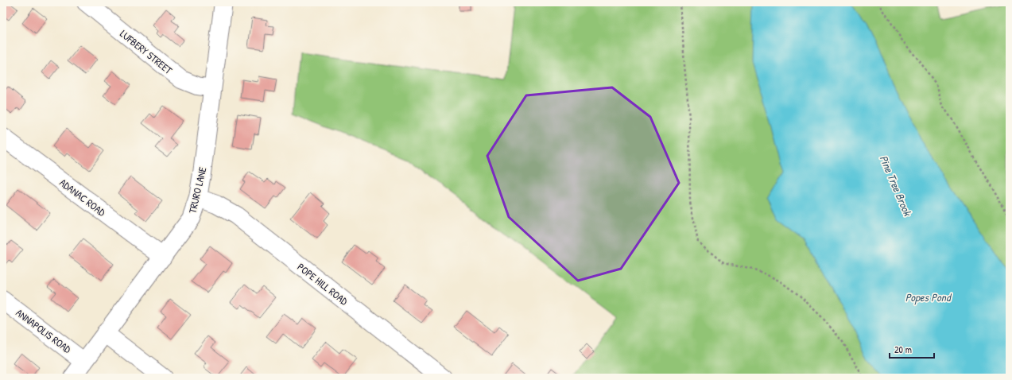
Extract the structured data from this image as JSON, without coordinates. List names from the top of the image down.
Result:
{
  "streets": {
    "street": [
      "LUFBERY STREET",
      "TRURO LANE",
      "ADANAC ROAD",
      "POPE HILL ROAD",
      "ANNAPOLIS ROAD"
    ]
  },
  "crossings": [
    ["LUFBERY STREET", "TRURO LANE"],
    ["TRURO LANE", "ADANAC ROAD"],
    ["TRURO LANE", "POPE HILL ROAD"],
    ["TRURO LANE", "ANNAPOLIS ROAD"]
  ],
  "water": ["Pine Tree Brook", "Popes Pond"],
  "scale_bar": "20 m"
}
